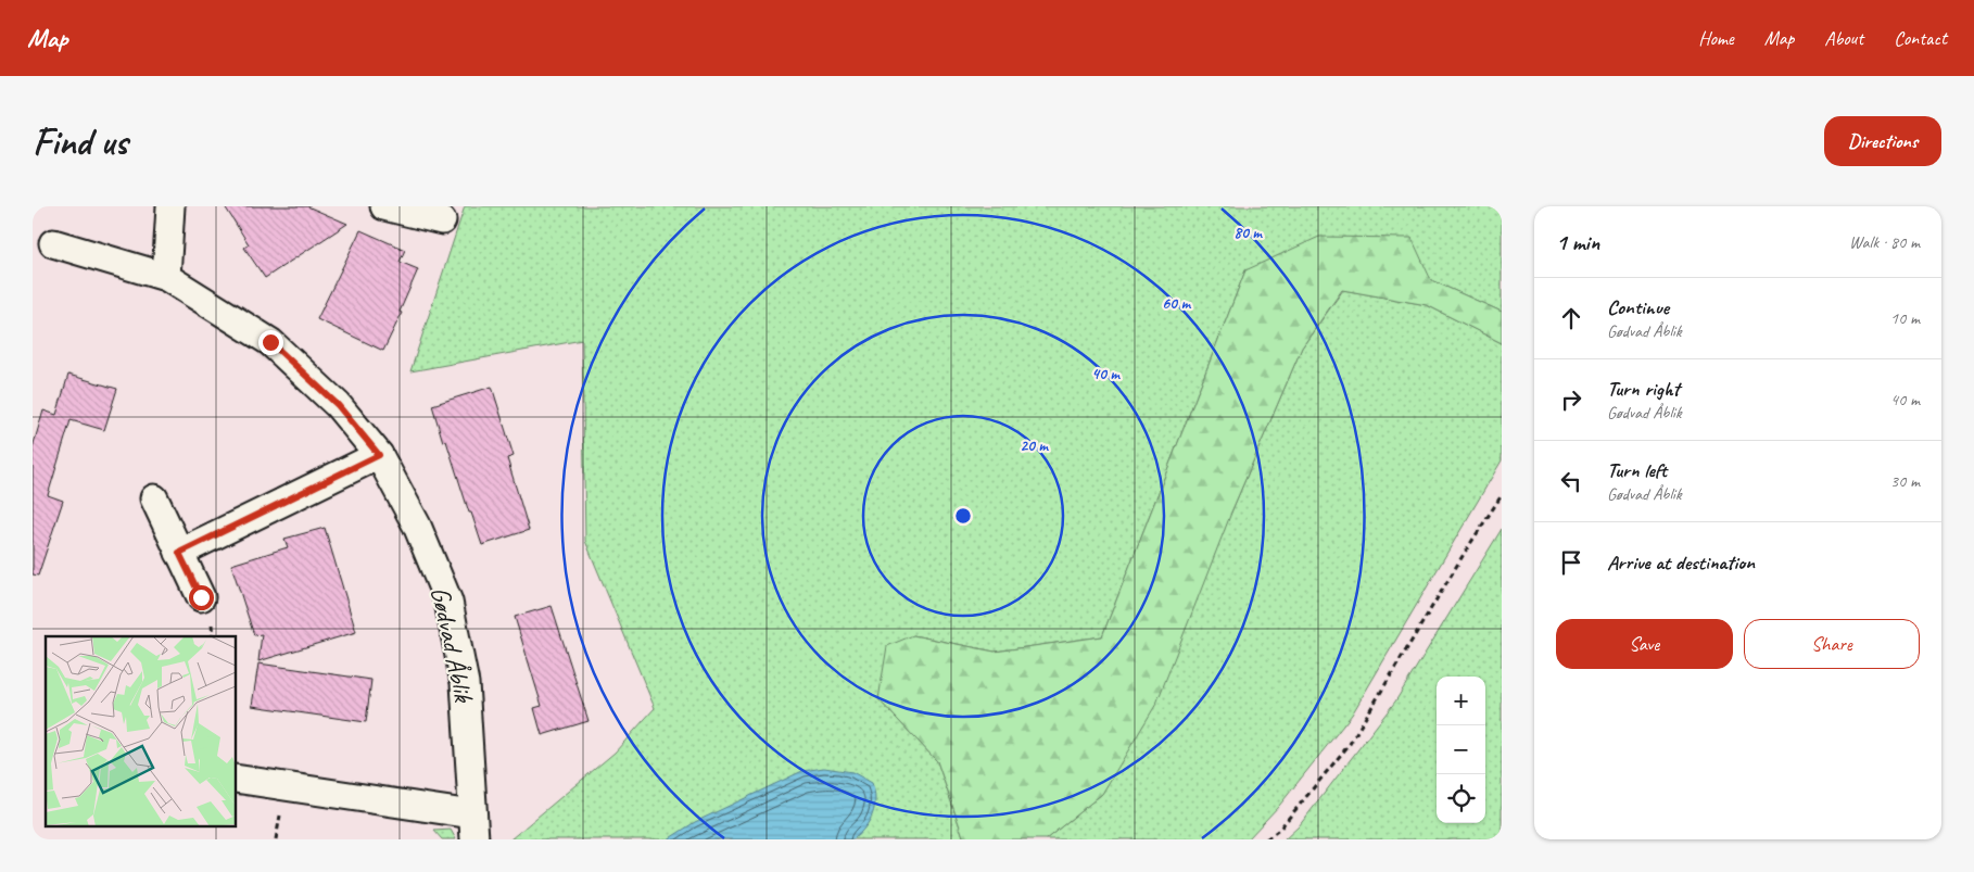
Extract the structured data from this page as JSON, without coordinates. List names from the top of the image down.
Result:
{
  "streets": {
    "street": ["Gødvad Åblik"]
  },
  "page": {
    "header": "Map",
    "nav": [
      "Home",
      "Map",
      "About",
      "Contact"
    ],
    "buttons": [
      "Directions",
      ["Save", "Share"]
    ],
    "title": "Find us",
    "heading": ["1 min", "Walk · 80 m"],
    "list": [
      ["Continue", "Gødvad Åblik", "10 m"],
      ["Turn right", "Gødvad Åblik", "40 m"],
      ["Turn left", "Gødvad Åblik", "30 m"],
      "Arrive at destination"
    ],
    "map_buttons": ["+", "−"]
  },
  "rings": [
    "80 m",
    "60 m",
    "40 m",
    "20 m"
  ]
}
